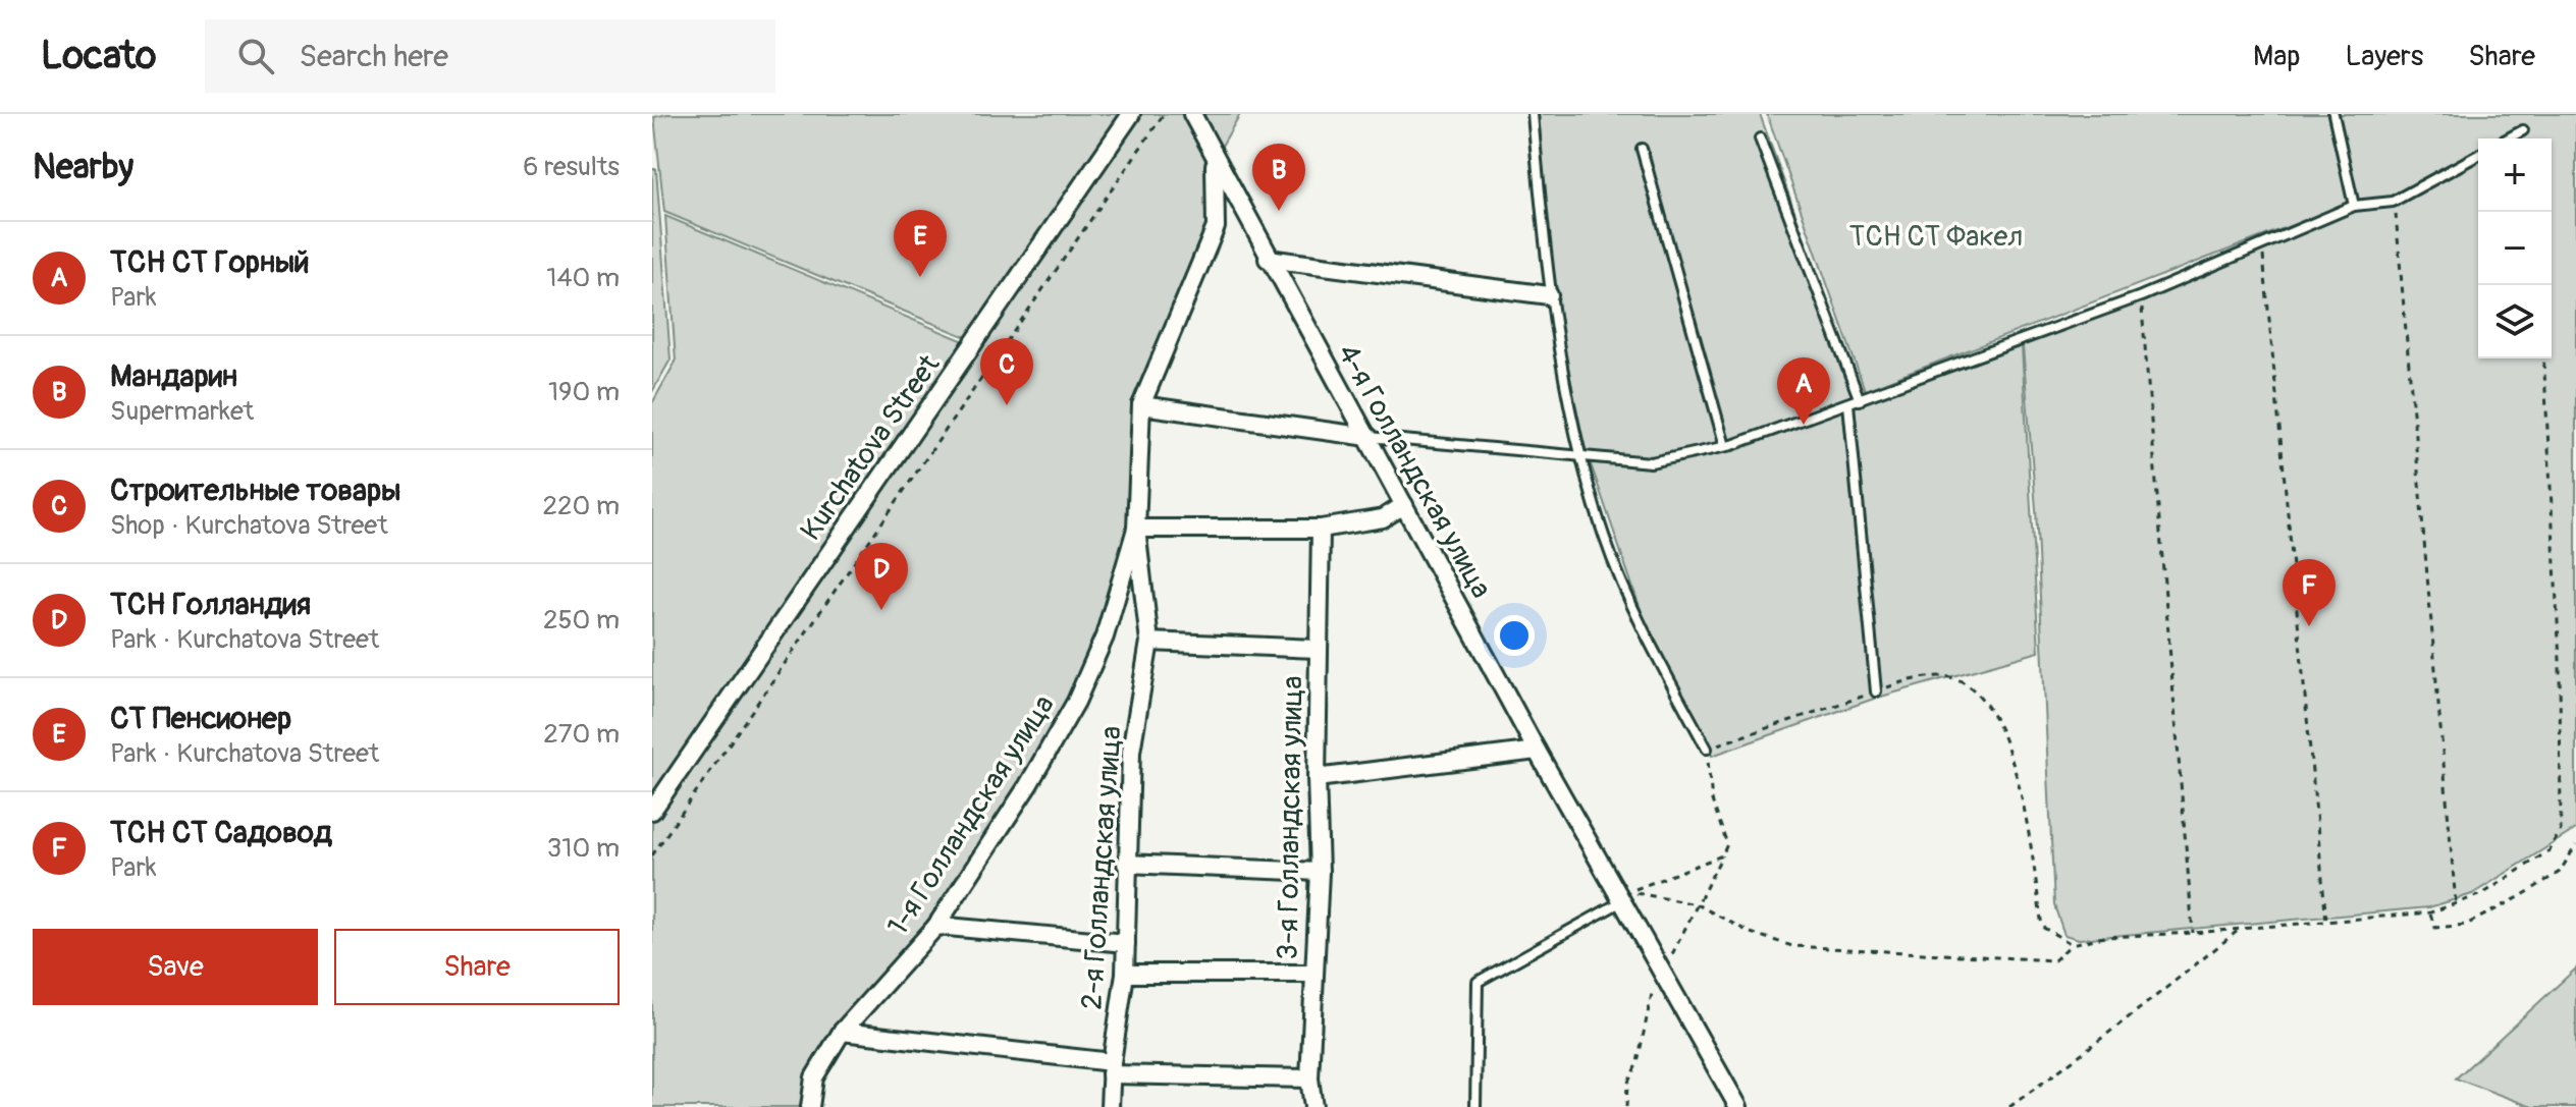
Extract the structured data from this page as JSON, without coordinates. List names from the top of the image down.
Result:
{
  "streets": {
    "street": [
      "Kurchatova Street",
      "4-я Голландская улица",
      "1-я Голландская улица",
      "3-я Голландская улица",
      "2-я Голландская улица"
    ]
  },
  "crossings": [
    ["4-я Голландская улица", "2-я Голландская улица"],
    ["1-я Голландская улица", "2-я Голландская улица"]
  ],
  "parks": ["ТСН СТ Факел"],
  "page": {
    "header": "Locato",
    "search": "Search here",
    "nav": ["Map", "Layers", "Share"],
    "heading": ["Nearby", "6 results"],
    "map_buttons": ["+", "−"],
    "pins": [
      "B",
      "E",
      "C",
      "A",
      "D",
      "F"
    ],
    "list": [
      {
        "mark": "A",
        "name": "ТСН СТ Горный",
        "note": "Park",
        "value": "140 m"
      },
      {
        "mark": "B",
        "name": "Мандарин",
        "note": "Supermarket",
        "value": "190 m"
      },
      {
        "mark": "C",
        "name": "Строительные товары",
        "note": "Shop · Kurchatova Street",
        "value": "220 m"
      },
      {
        "mark": "D",
        "name": "ТСН Голландия",
        "note": "Park · Kurchatova Street",
        "value": "250 m"
      },
      {
        "mark": "E",
        "name": "СТ Пенсионер",
        "note": "Park · Kurchatova Street",
        "value": "270 m"
      },
      {
        "mark": "F",
        "name": "ТСН СТ Садовод",
        "note": "Park",
        "value": "310 m"
      }
    ],
    "buttons": ["Save", "Share"]
  }
}
